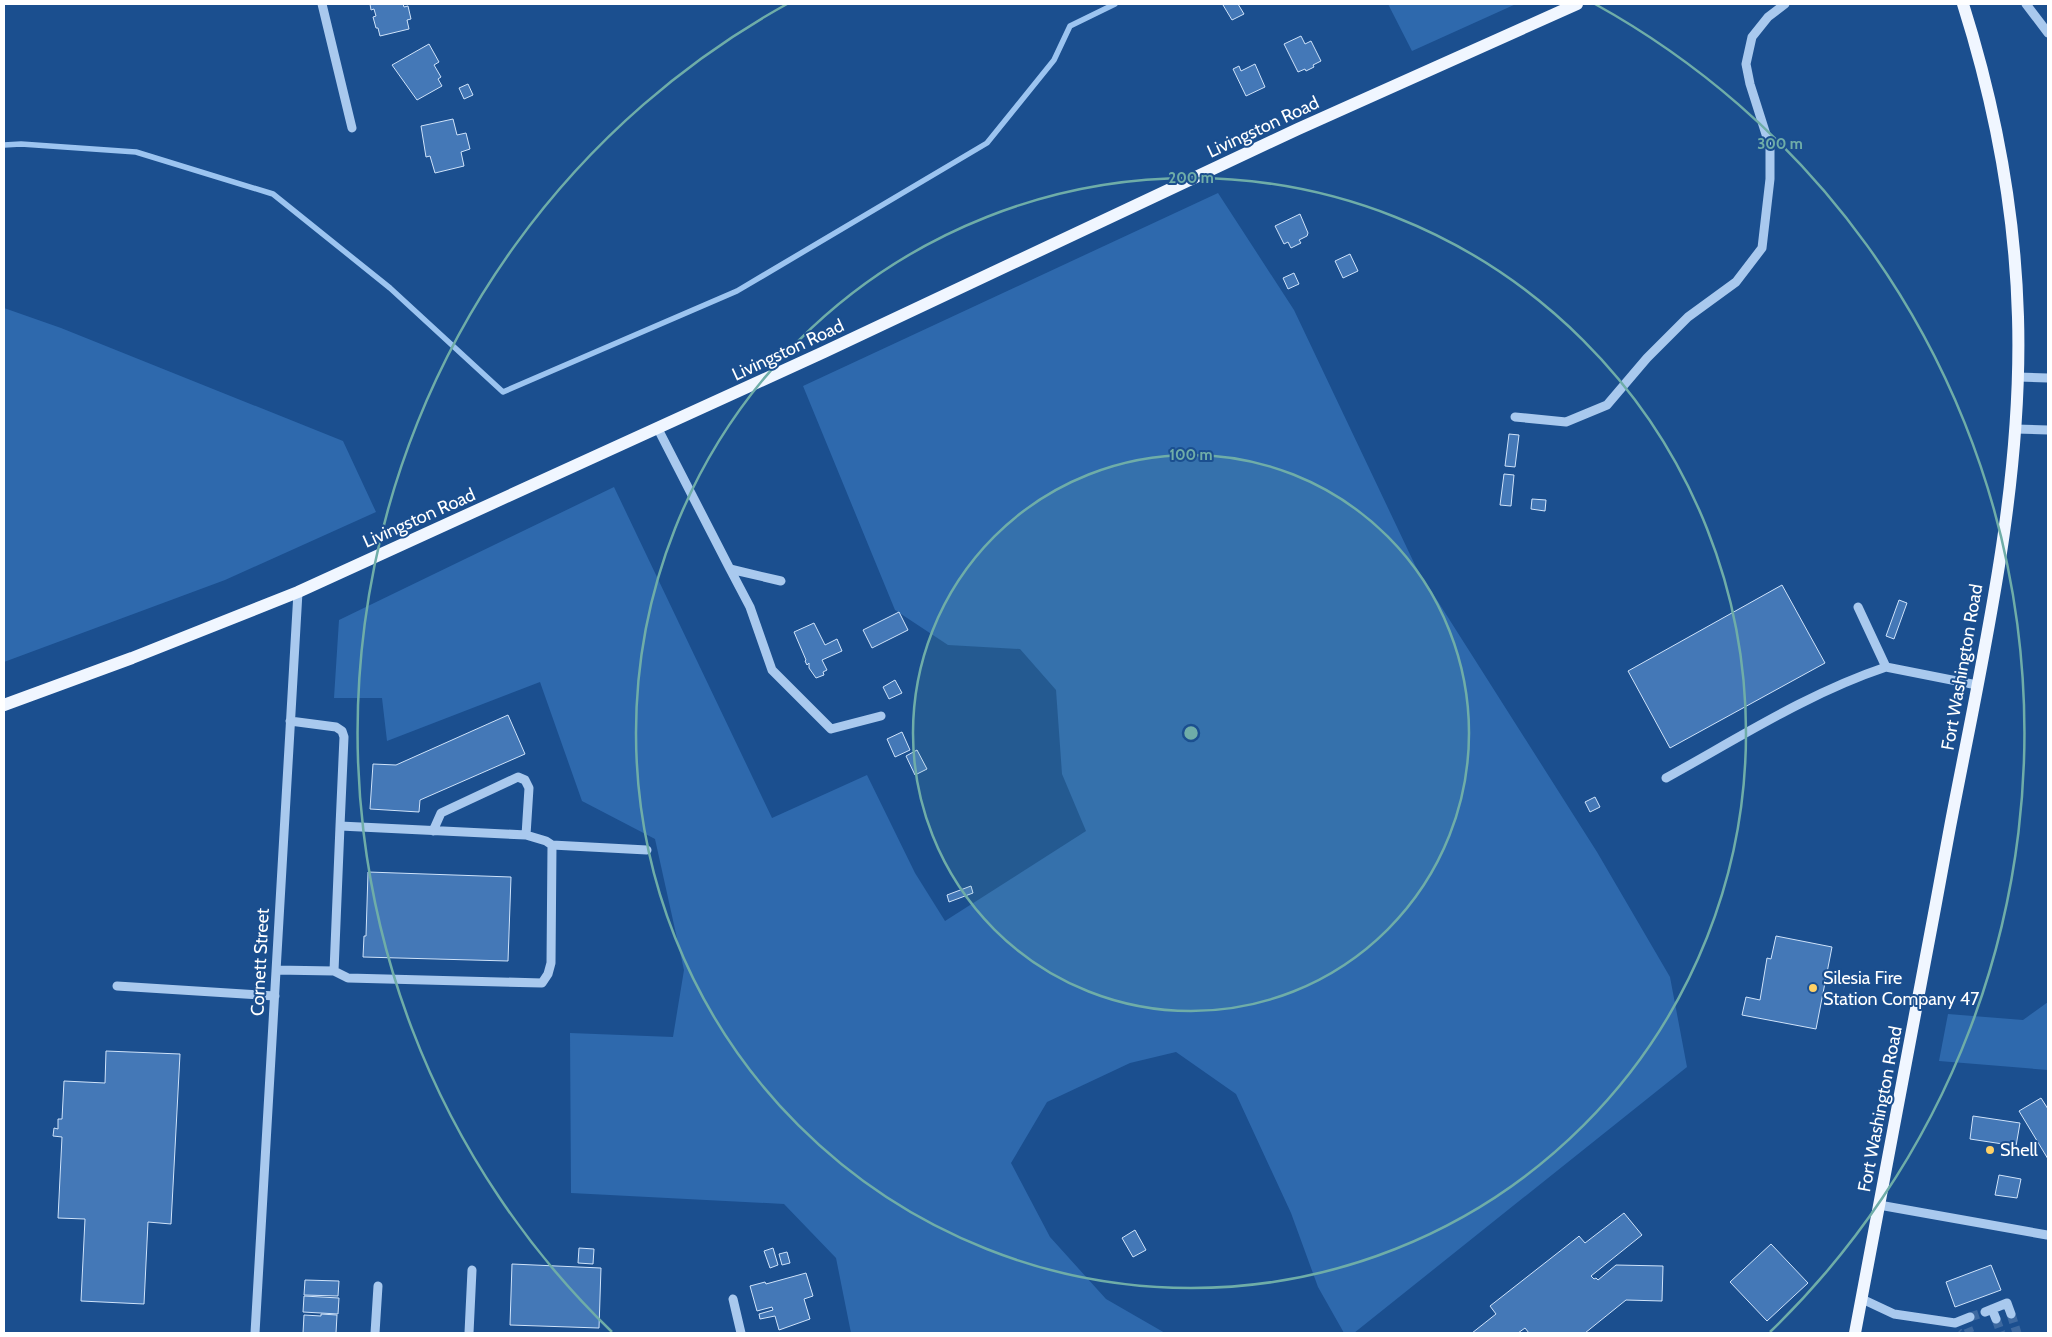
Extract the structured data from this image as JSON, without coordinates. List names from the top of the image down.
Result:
{
  "streets": {
    "main road": ["Livingston Road", "Fort Washington Road"],
    "street": ["Cornett Street"]
  },
  "crossings": [
    ["Livingston Road", "Cornett Street"]
  ],
  "places": ["Silesia Fire Station Company 47", "Shell"],
  "rings": ["300 m", "200 m", "100 m"]
}
